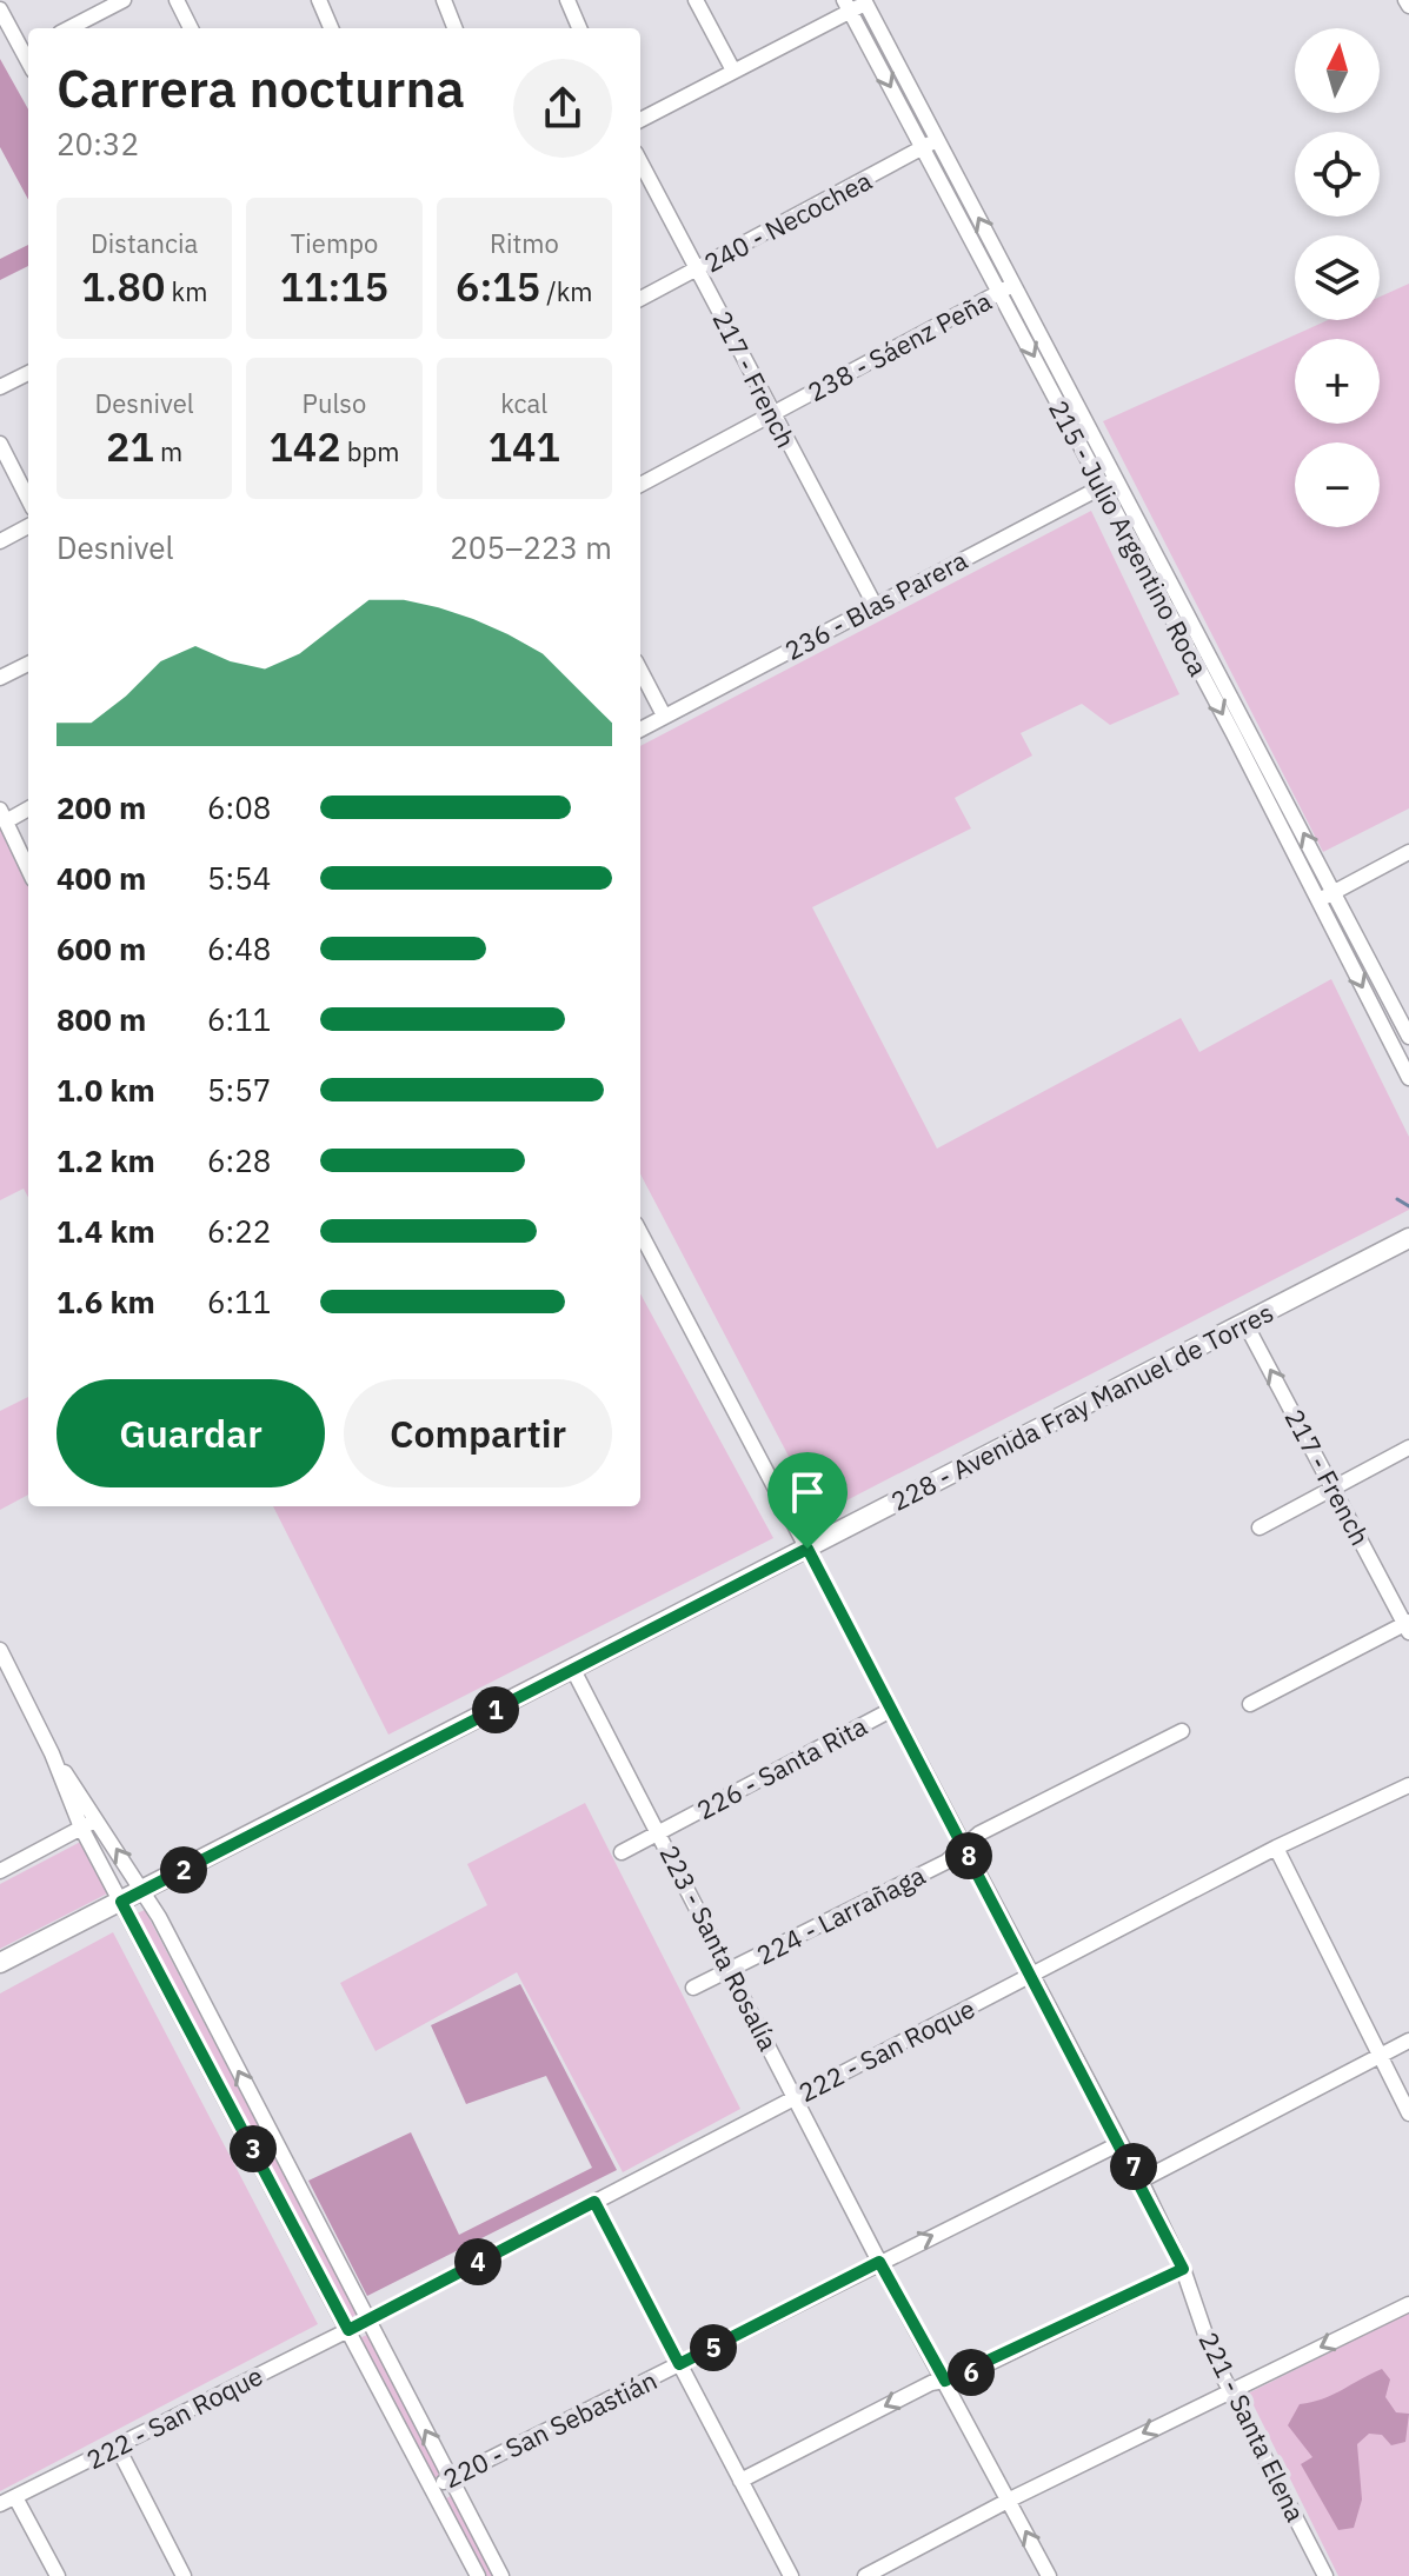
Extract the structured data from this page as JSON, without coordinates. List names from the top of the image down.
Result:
{
  "streets": {
    "main road": ["228 - Avenida Fray Manuel de Torres"],
    "street": [
      "240 - Necochea",
      "238 - Sáenz Peña",
      "217 - French",
      "215 - Julio Argentino Roca",
      "236 - Blas Parera",
      "226 - Santa Rita",
      "224 - Larrañaga",
      "223 - Santa Rosalía",
      "222 - San Roque",
      "221 - Santa Elena",
      "220 - San Sebastián"
    ]
  },
  "crossings": [
    ["240 - Necochea", "217 - French"],
    ["240 - Necochea", "215 - Julio Argentino Roca"],
    ["238 - Sáenz Peña", "217 - French"],
    ["238 - Sáenz Peña", "215 - Julio Argentino Roca"],
    ["217 - French", "236 - Blas Parera"],
    ["217 - French", "228 - Avenida Fray Manuel de Torres"],
    ["215 - Julio Argentino Roca", "236 - Blas Parera"],
    ["228 - Avenida Fray Manuel de Torres", "223 - Santa Rosalía"],
    ["228 - Avenida Fray Manuel de Torres", "221 - Santa Elena"],
    ["226 - Santa Rita", "223 - Santa Rosalía"],
    ["226 - Santa Rita", "221 - Santa Elena"],
    ["224 - Larrañaga", "223 - Santa Rosalía"],
    ["224 - Larrañaga", "221 - Santa Elena"],
    ["223 - Santa Rosalía", "222 - San Roque"],
    ["223 - Santa Rosalía", "220 - San Sebastián"],
    ["222 - San Roque", "221 - Santa Elena"],
    ["221 - Santa Elena", "220 - San Sebastián"]
  ],
  "north": "top",
  "page": {
    "map_buttons": ["+", "−"],
    "heading": ["Carrera nocturna", "20:32"],
    "stats": [
      ["Distancia", "1.80 km"],
      ["Tiempo", "11:15"],
      ["Ritmo", "6:15 /km"],
      ["Desnivel", "21 m"],
      ["Pulso", "142 bpm"],
      ["kcal", "141"]
    ],
    "chart": ["Desnivel", "205–223 m"],
    "list": [
      {
        "name": "200 m",
        "note": "6:08"
      },
      {
        "name": "400 m",
        "note": "5:54"
      },
      {
        "name": "600 m",
        "note": "6:48"
      },
      {
        "name": "800 m",
        "note": "6:11"
      },
      {
        "name": "1.0 km",
        "note": "5:57"
      },
      {
        "name": "1.2 km",
        "note": "6:28"
      },
      {
        "name": "1.4 km",
        "note": "6:22"
      },
      {
        "name": "1.6 km",
        "note": "6:11"
      }
    ],
    "buttons": ["Guardar", "Compartir"],
    "pins": [
      "1",
      "8",
      "2",
      "3",
      "7",
      "4",
      "5",
      "6"
    ]
  }
}
